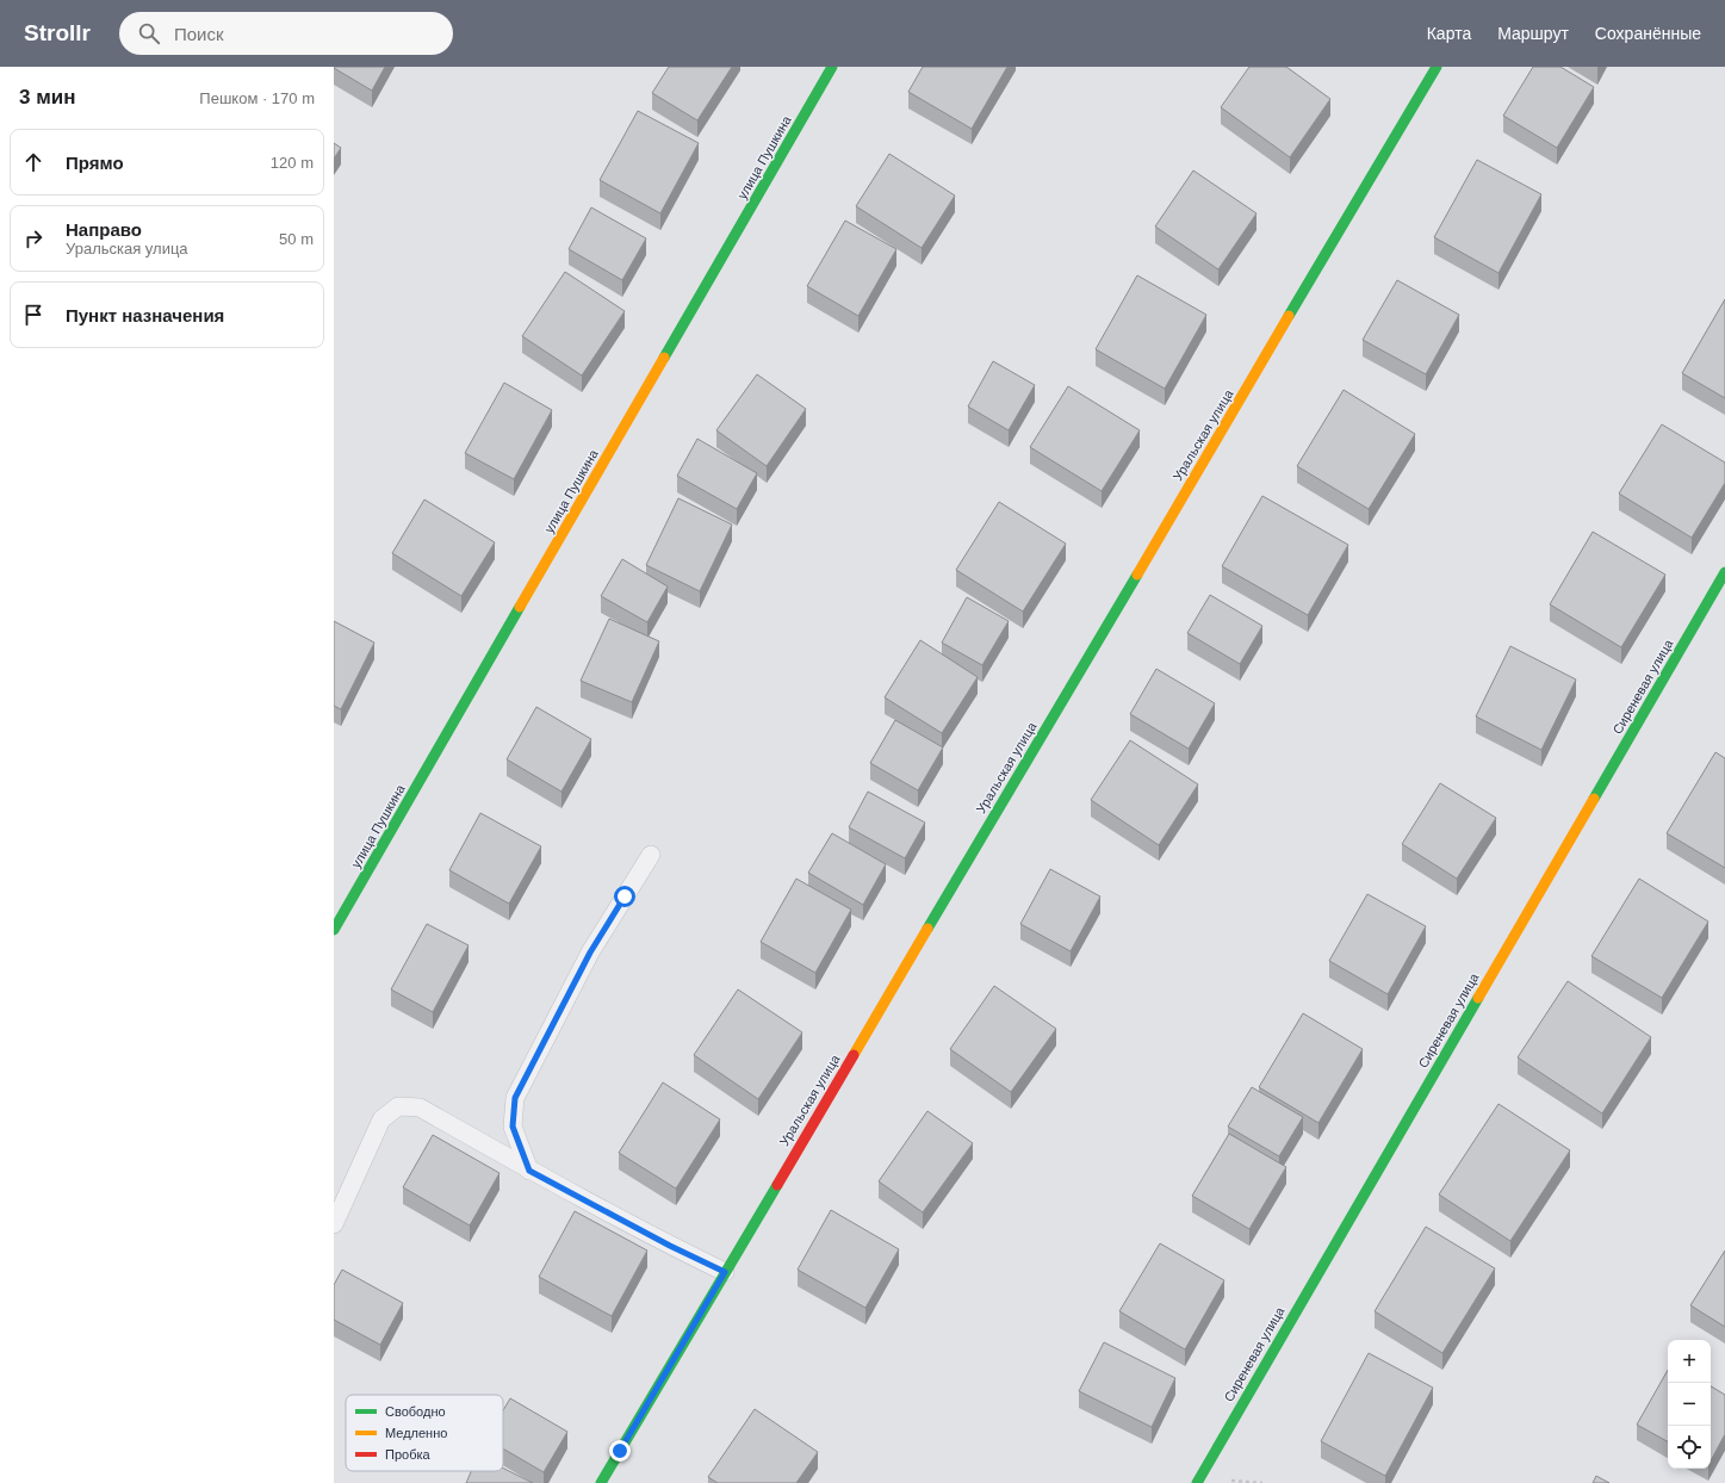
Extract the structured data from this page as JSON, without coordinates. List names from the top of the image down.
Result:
{
  "streets": {
    "street": ["улица Пушкина", "Уральская улица", "Сиреневая улица"]
  },
  "legend": ["Свободно", "Медленно", "Пробка"],
  "page": {
    "header": "Strollr",
    "search": "Поиск",
    "nav": ["Карта", "Маршрут", "Сохранённые"],
    "heading": ["3 мин", "Пешком · 170 m"],
    "list": [
      ["Прямо", "120 m"],
      ["Направо", "Уральская улица", "50 m"],
      "Пункт назначения"
    ],
    "map_buttons": ["+", "−"]
  }
}
